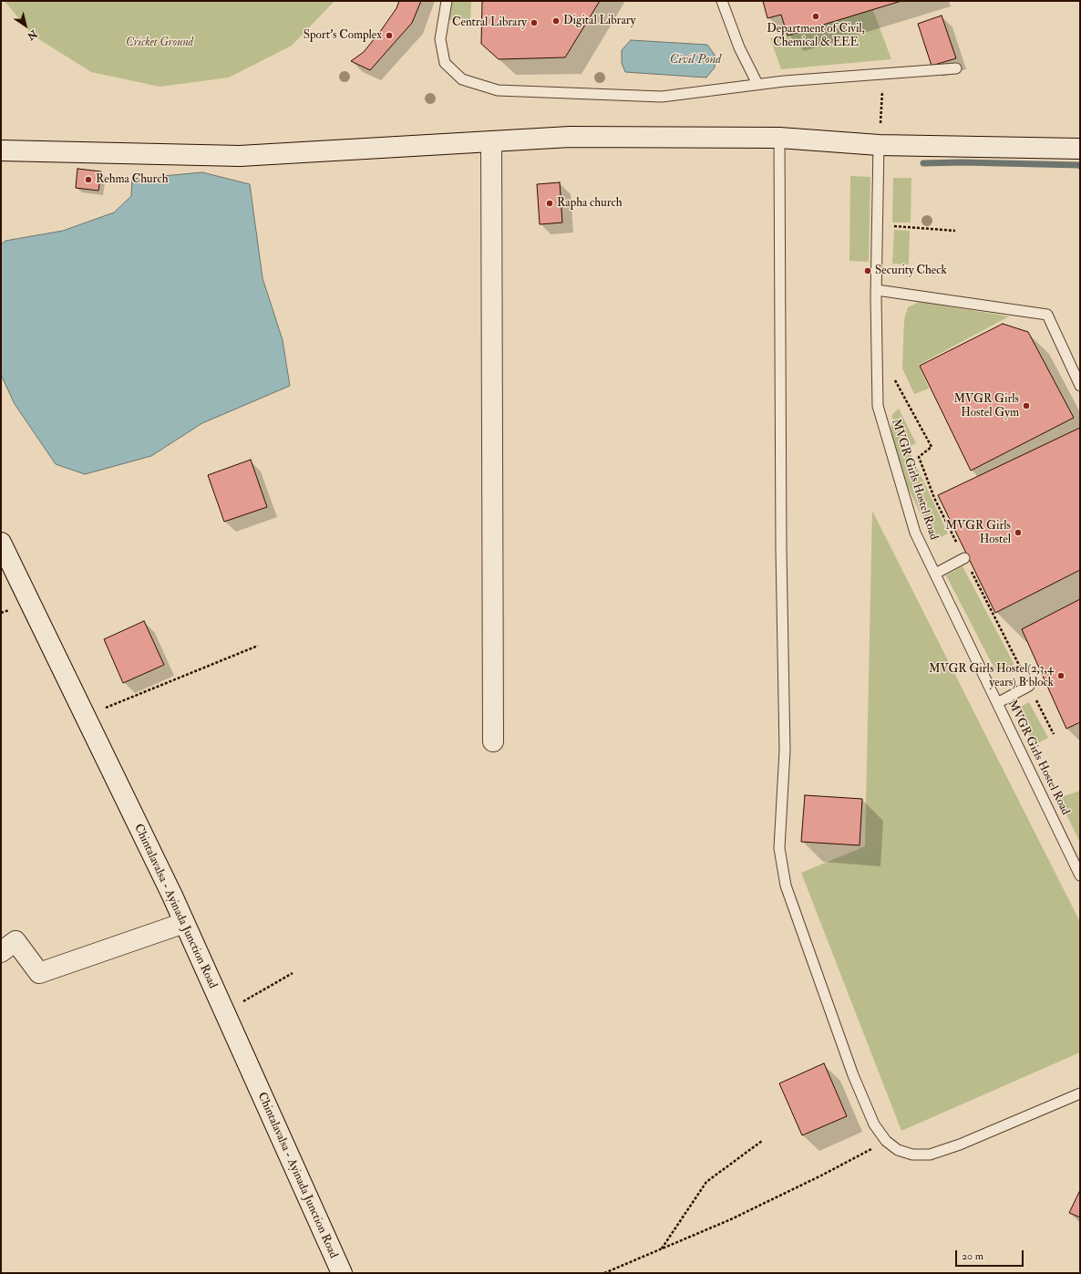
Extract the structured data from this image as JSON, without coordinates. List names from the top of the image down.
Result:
{
  "streets": {
    "street": ["Chintalavalsa - Ayinada Junction Road"],
    "lane": ["MVGR Girls Hostel Road"]
  },
  "water": ["Civil Pond"],
  "parks": ["Cricket Ground"],
  "places": [
    "Department of Civil, Chemical & EEE",
    "Digital Library",
    "Central Library",
    "Sport's Complex",
    "Rehma Church",
    "Rapha church",
    "Security Check",
    "MVGR Girls Hostel Gym",
    "MVGR Girls Hostel",
    "MVGR Girls Hostel(2,3,4 years) B block"
  ],
  "scale_bar": "20 m",
  "north": "bottom right"
}
